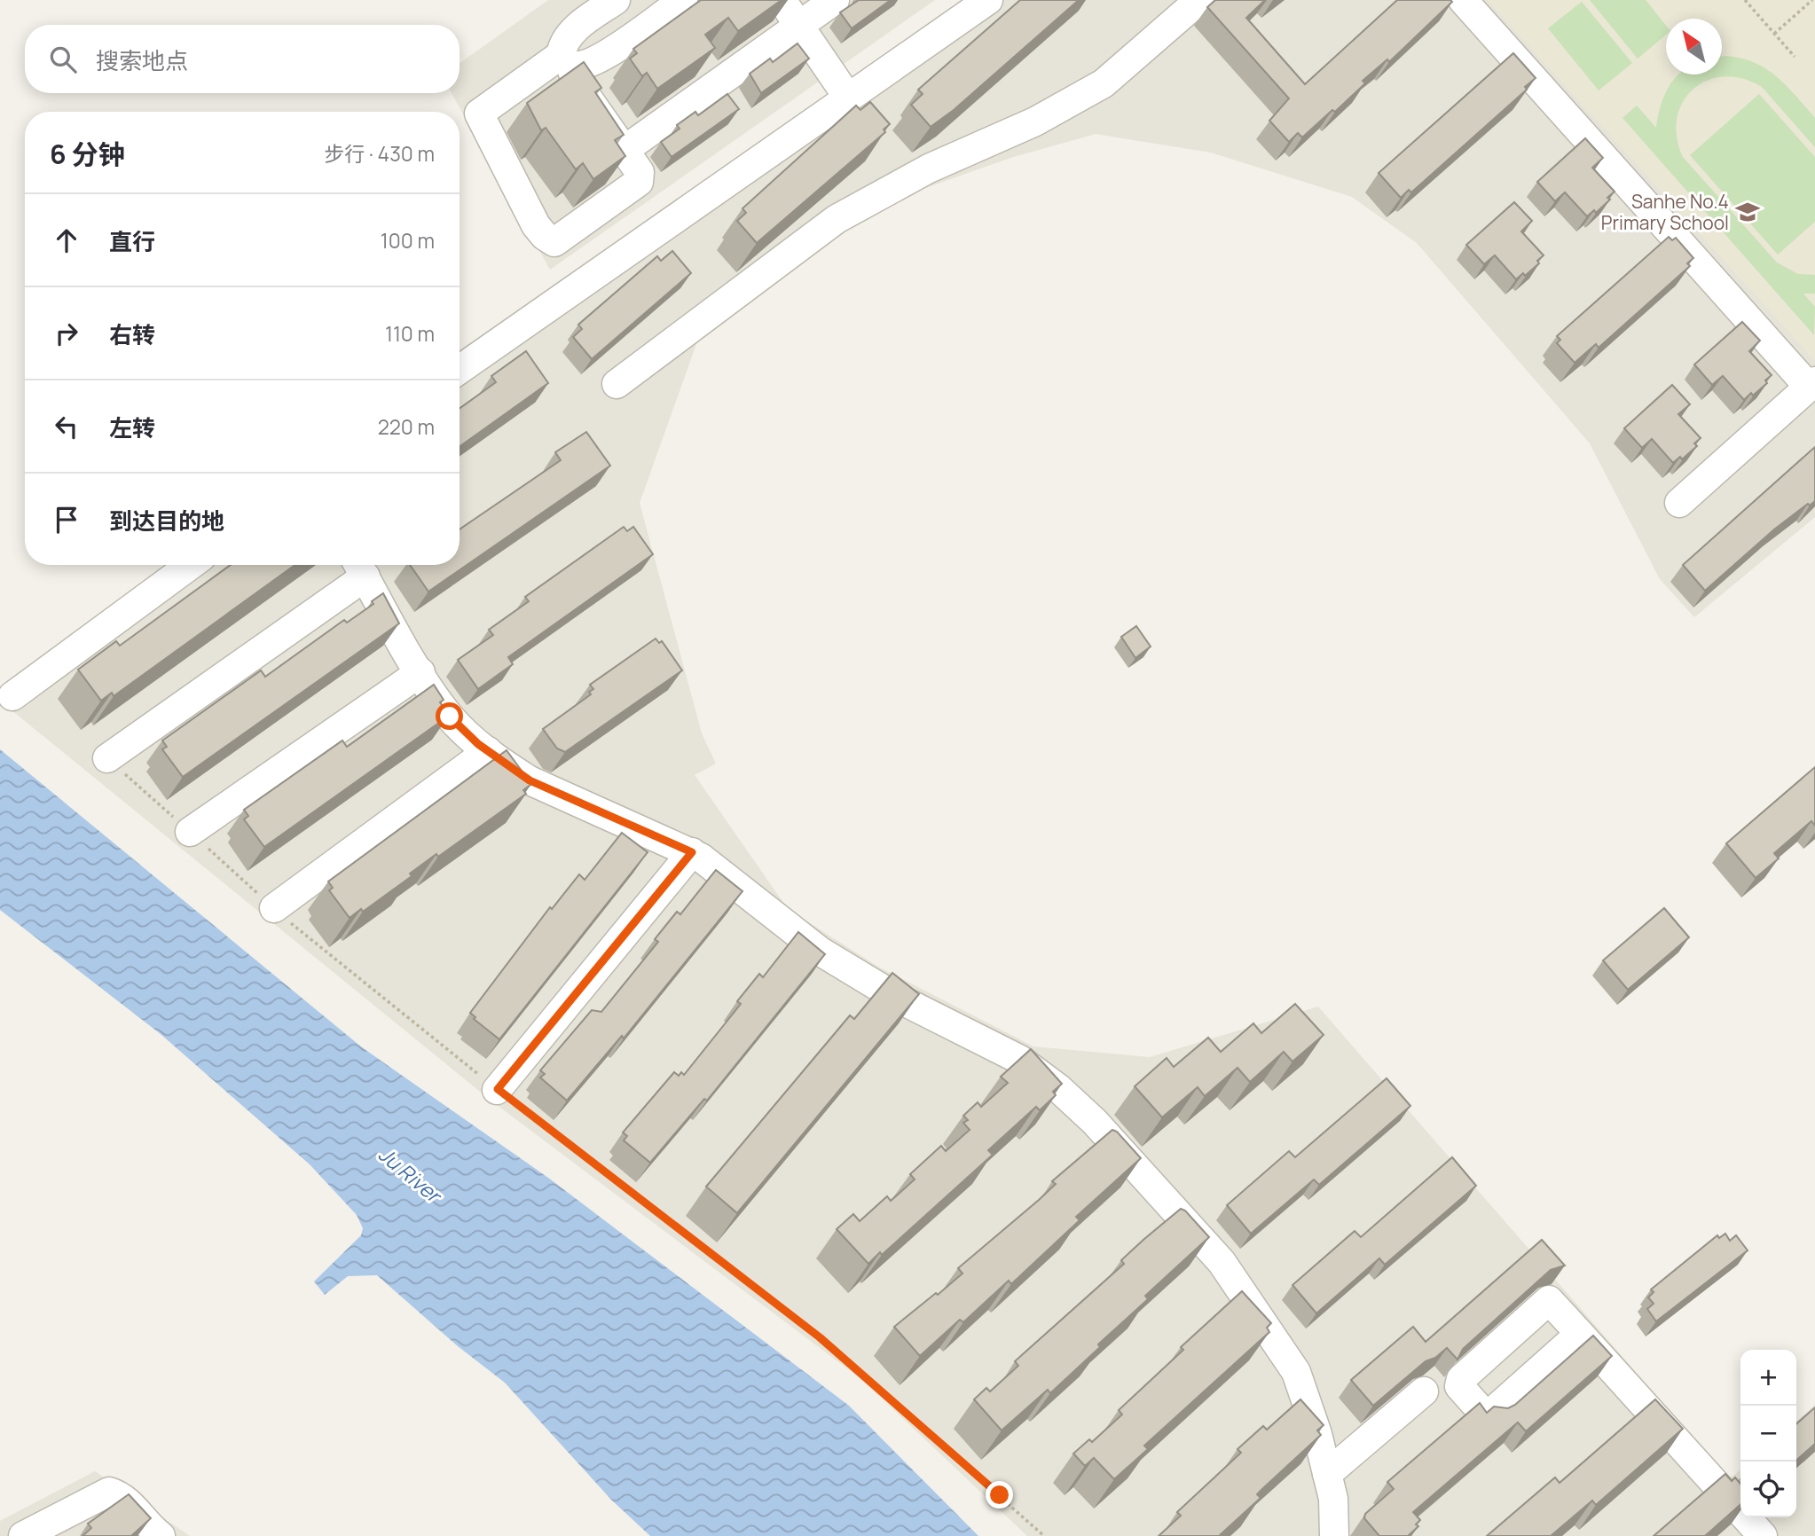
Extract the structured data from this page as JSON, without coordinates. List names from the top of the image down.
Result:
{
  "water": ["Ju River"],
  "places": {
    "school or university": ["Sanhe No.4 Primary School"]
  },
  "north": "top left",
  "page": {
    "search": "搜索地点",
    "heading": ["6 分钟", "步行 · 430 m"],
    "list": [
      ["直行", "100 m"],
      ["右转", "110 m"],
      ["左转", "220 m"],
      "到达目的地"
    ],
    "map_buttons": ["+", "−"]
  }
}
